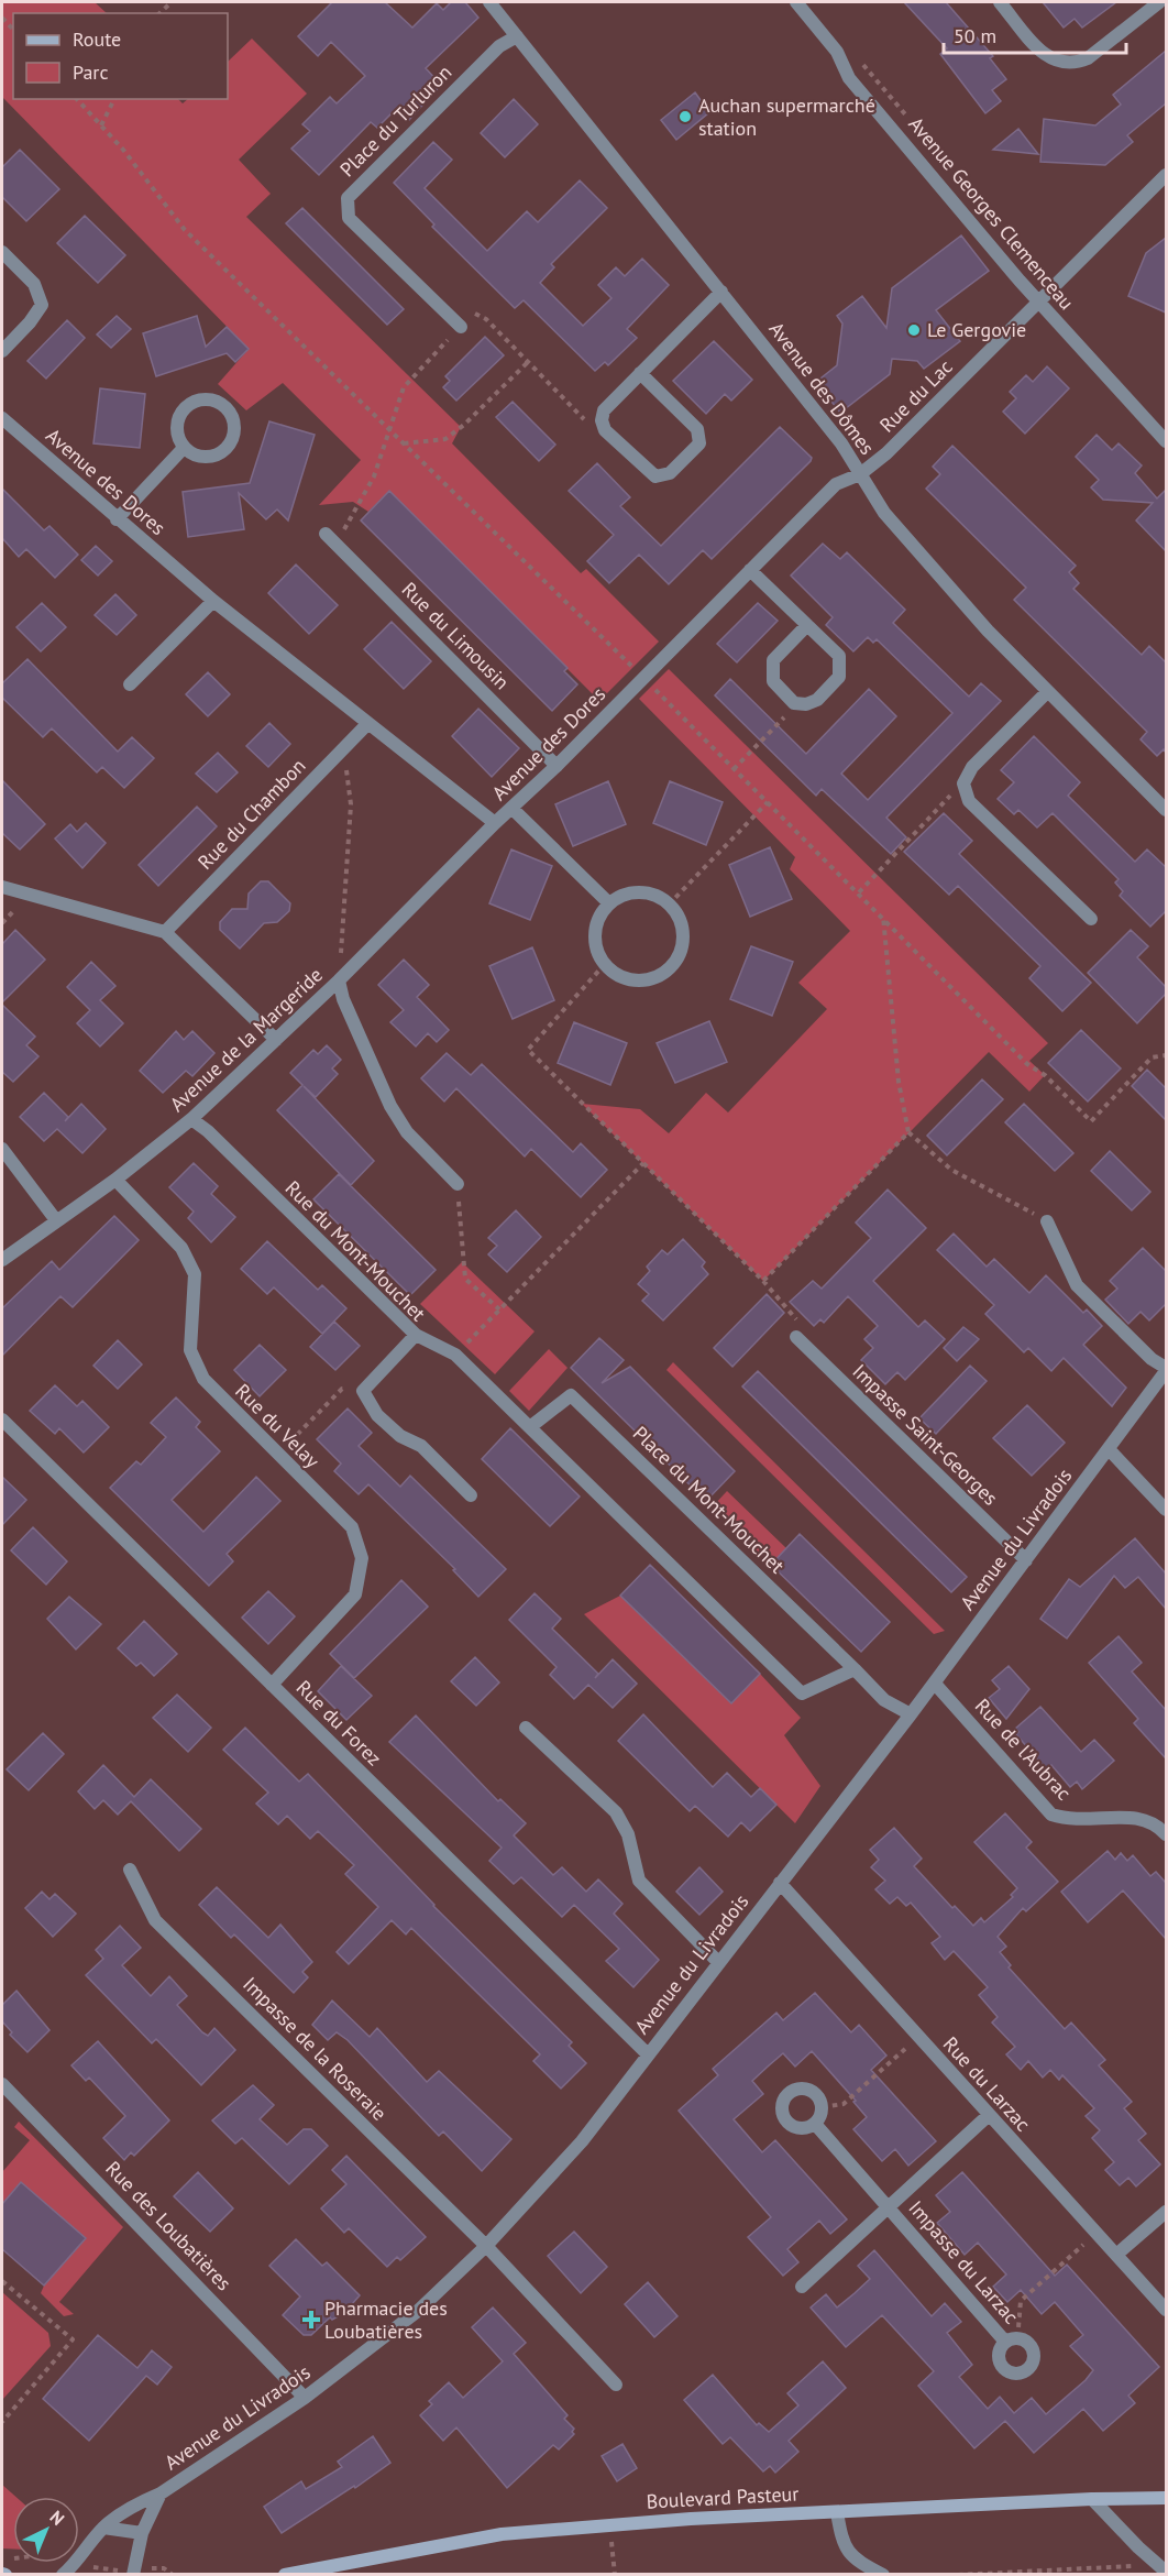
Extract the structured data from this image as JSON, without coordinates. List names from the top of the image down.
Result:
{
  "streets": {
    "main road": ["Boulevard Pasteur"],
    "street": [
      "Place du Turluron",
      "Avenue Georges Clemenceau",
      "Avenue des Dômes",
      "Rue du Lac",
      "Avenue des Dores",
      "Rue du Limousin",
      "Rue du Chambon",
      "Avenue de la Margeride",
      "Rue du Mont-Mouchet",
      "Rue du Velay",
      "Impasse Saint-Georges",
      "Place du Mont-Mouchet",
      "Avenue du Livradois",
      "Rue du Forez",
      "Rue de l'Aubrac",
      "Impasse de la Roseraie",
      "Rue du Larzac",
      "Rue des Loubatières",
      "Impasse du Larzac"
    ]
  },
  "crossings": [
    ["Place du Turluron", "Avenue des Dômes"],
    ["Avenue Georges Clemenceau", "Rue du Lac"],
    ["Avenue des Dômes", "Rue du Lac"],
    ["Avenue des Dômes", "Avenue des Dores"],
    ["Rue du Lac", "Avenue des Dores"],
    ["Avenue des Dores", "Rue du Limousin"],
    ["Avenue des Dores", "Rue du Chambon"],
    ["Avenue des Dores", "Avenue de la Margeride"],
    ["Avenue de la Margeride", "Rue du Mont-Mouchet"],
    ["Avenue de la Margeride", "Rue du Velay"],
    ["Rue du Velay", "Rue du Forez"],
    ["Impasse Saint-Georges", "Avenue du Livradois"],
    ["Place du Mont-Mouchet", "Avenue du Livradois"],
    ["Avenue du Livradois", "Rue du Forez"],
    ["Avenue du Livradois", "Rue de l'Aubrac"],
    ["Avenue du Livradois", "Impasse de la Roseraie"],
    ["Avenue du Livradois", "Rue du Larzac"],
    ["Avenue du Livradois", "Rue des Loubatières"],
    ["Rue du Larzac", "Impasse du Larzac"]
  ],
  "places": {
    "other": ["Auchan supermarché station", "Le Gergovie"],
    "health": ["Pharmacie des Loubatières"]
  },
  "legend": ["Route", "Parc"],
  "scale_bar": "50 m",
  "north": "top right"
}
